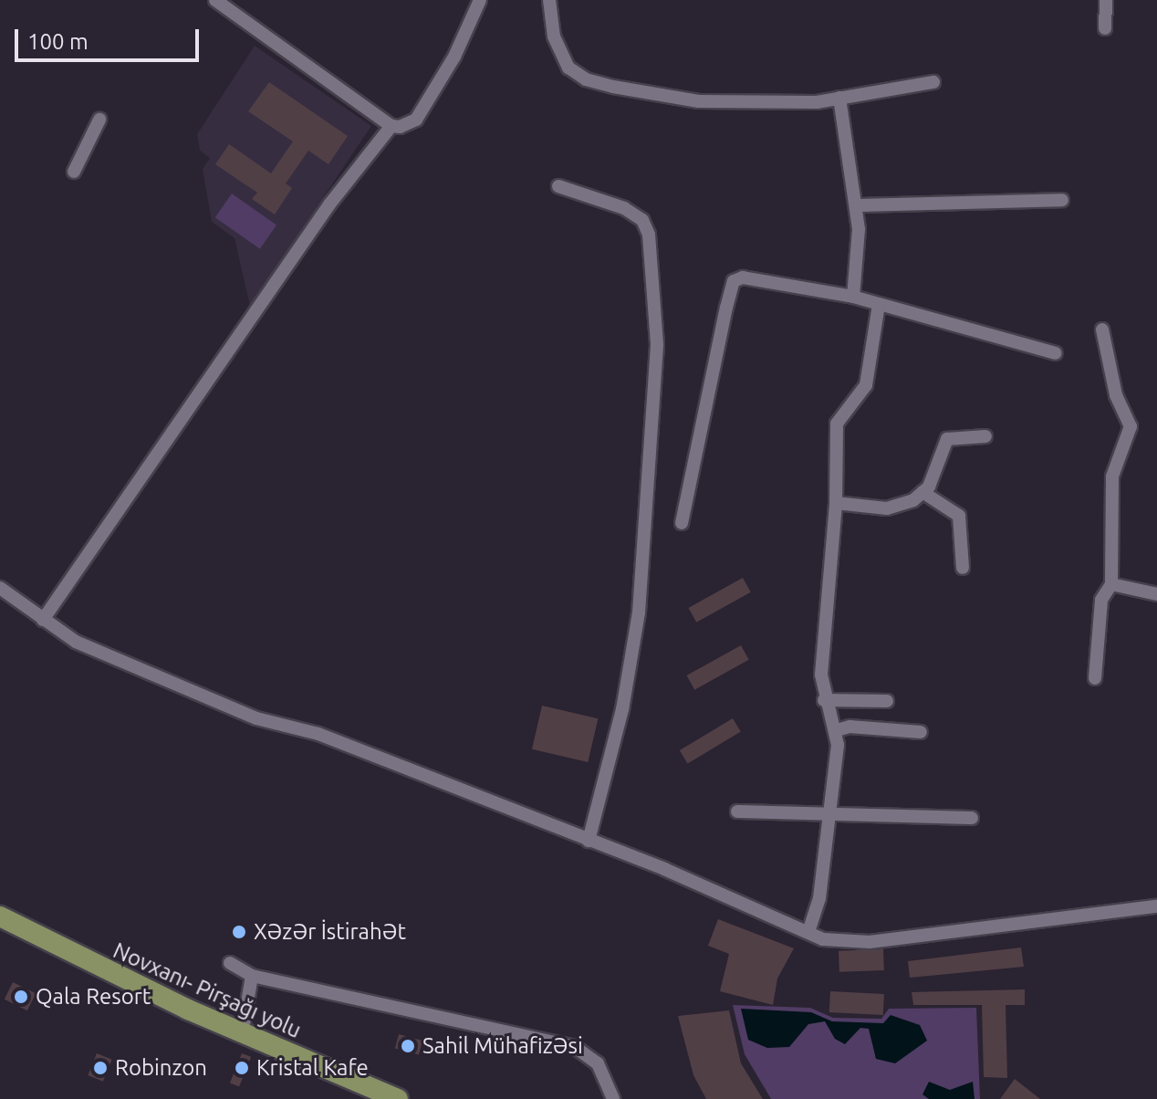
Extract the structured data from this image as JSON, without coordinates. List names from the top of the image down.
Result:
{
  "streets": {
    "main road": ["Novxanı- Pirşağı yolu"]
  },
  "places": [
    "Xəzər İstirahət",
    "Qala Resort",
    "Sahil Mühafizəsi",
    "Robinzon",
    "Kristal Kafe"
  ],
  "scale_bar": "100 m"
}
